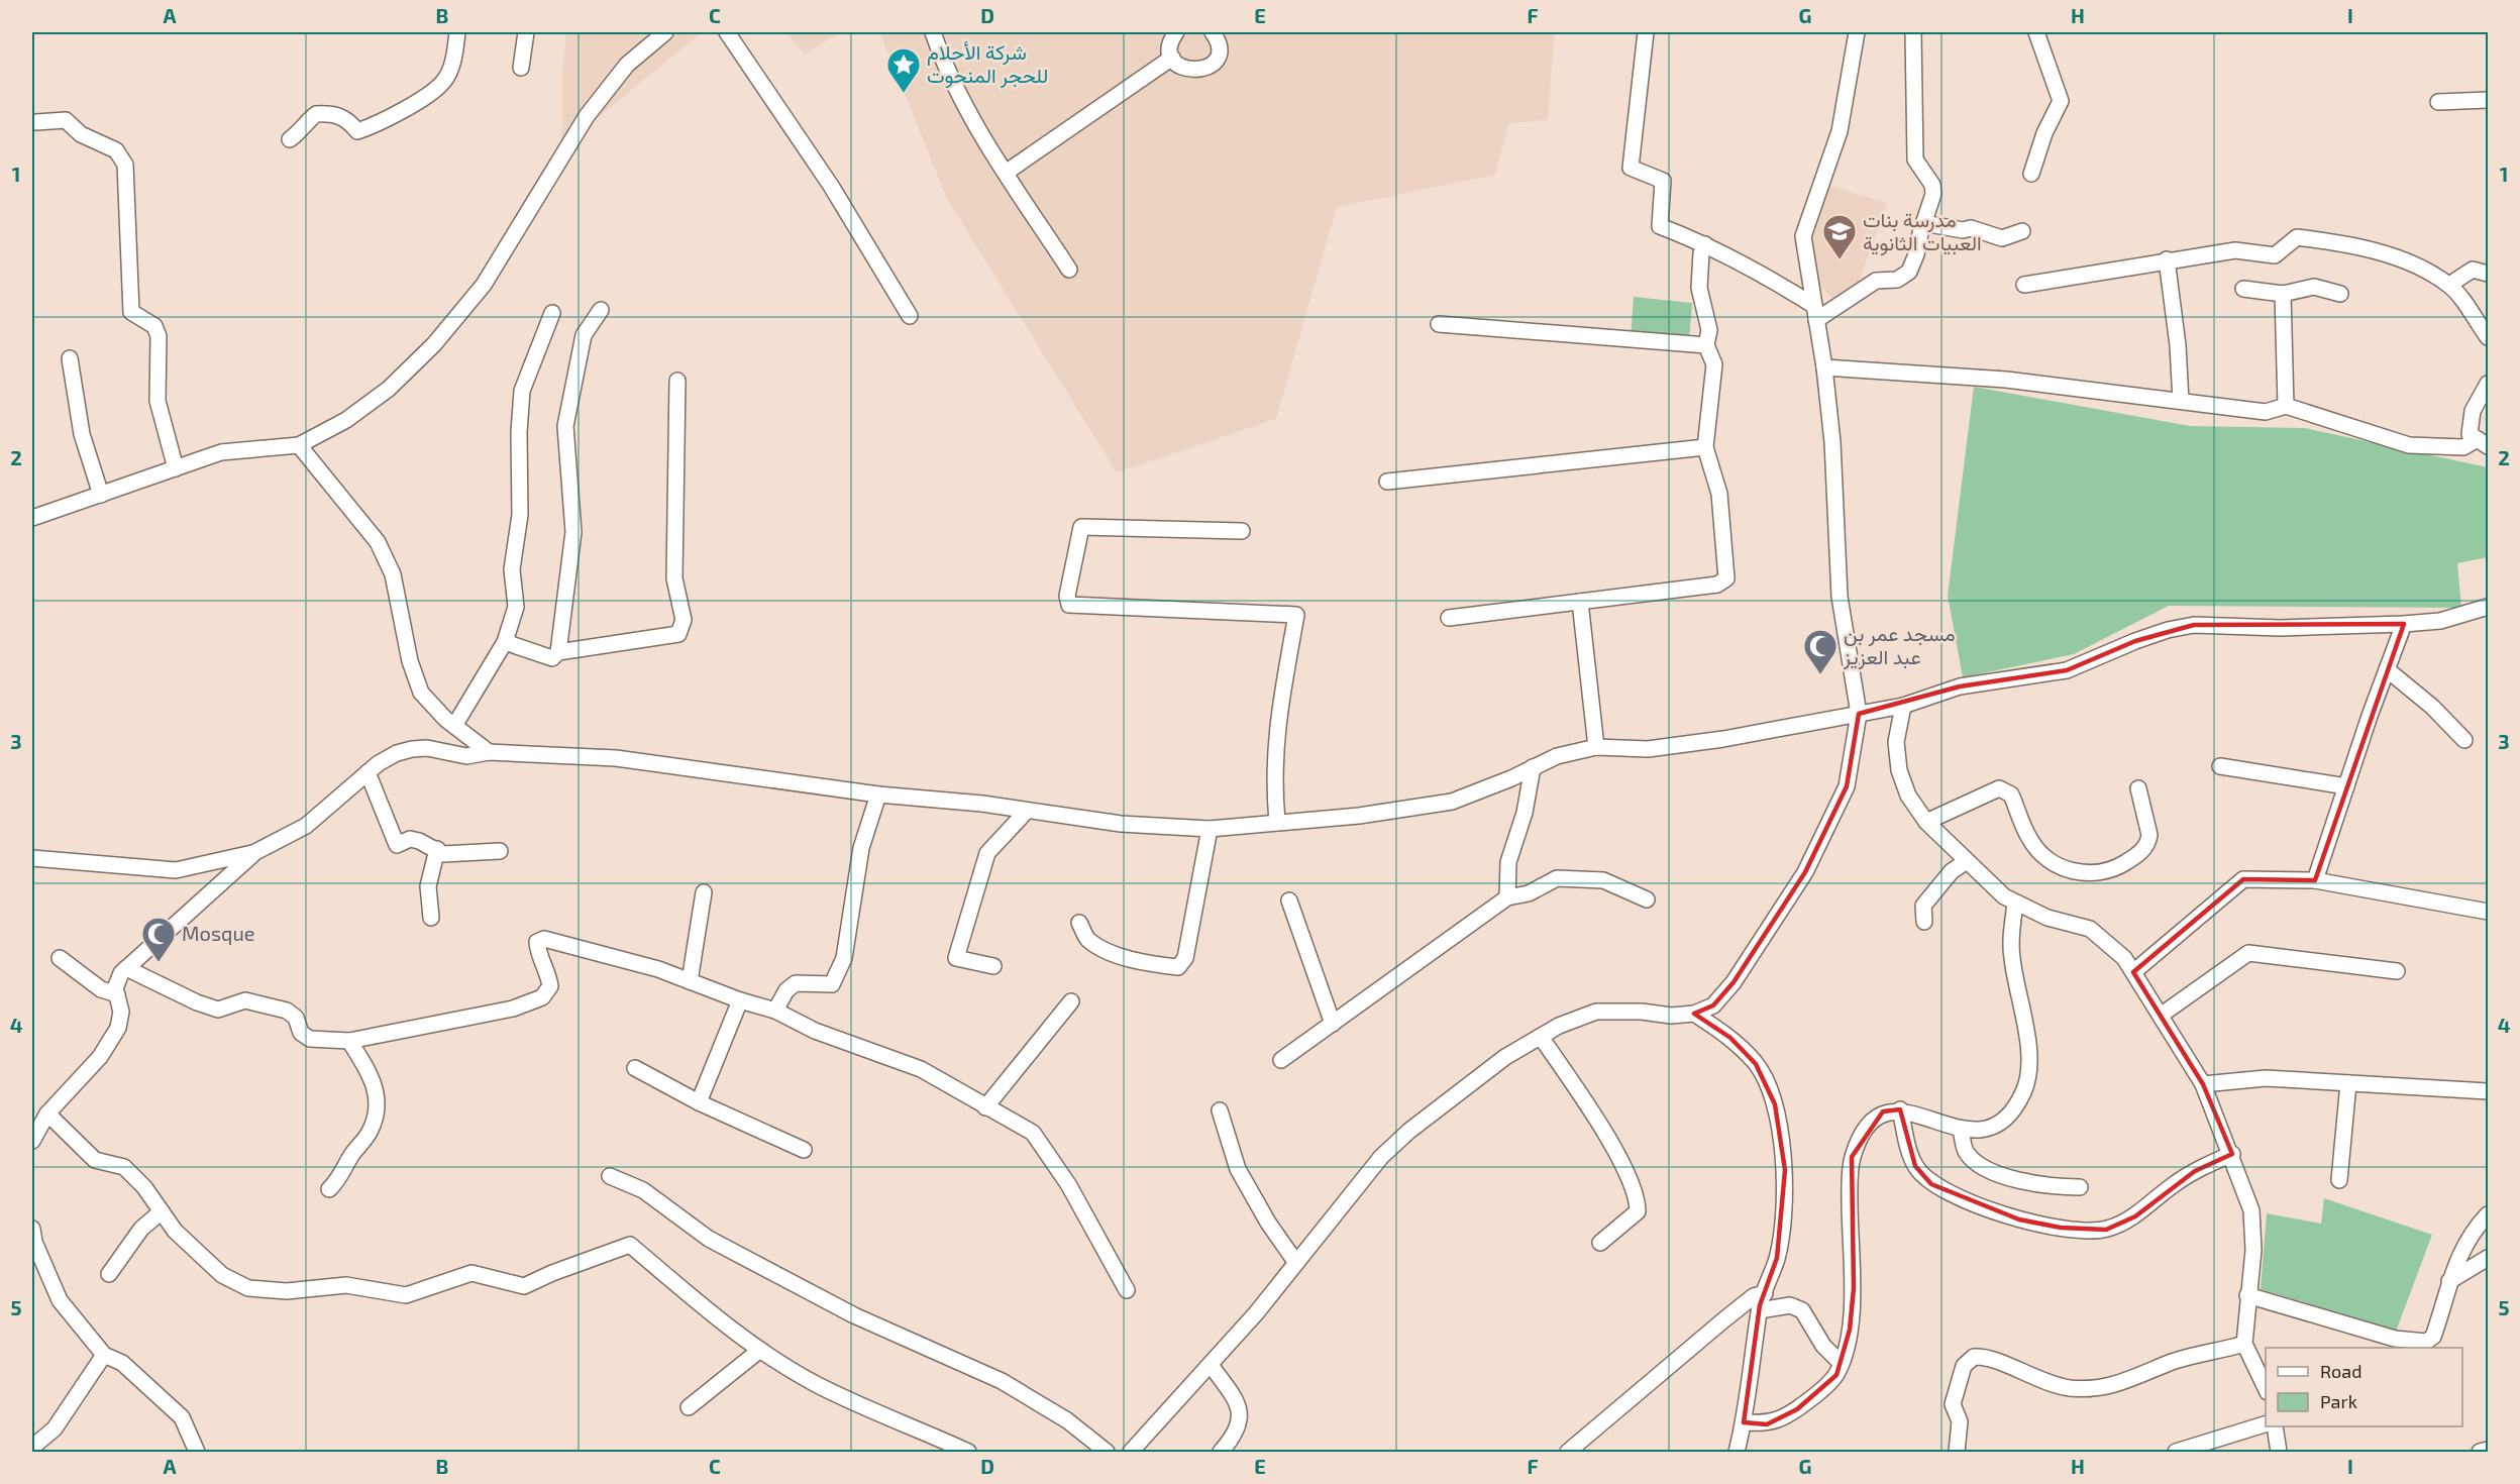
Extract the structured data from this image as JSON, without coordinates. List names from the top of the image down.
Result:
{
  "places": {
    "place": ["شركة الأحلام للحجر المنحوت"],
    "school or university": ["مدرسة بنات العبيات الثانوية"],
    "mosque": ["مسجد عمر بن عبد العزيز", "Mosque"]
  },
  "legend": ["Road", "Park"],
  "grid": {
    "columns": [
      "A",
      "B",
      "C",
      "D",
      "E",
      "F",
      "G",
      "H",
      "I"
    ],
    "rows": [
      "1",
      "2",
      "3",
      "4",
      "5"
    ]
  }
}
